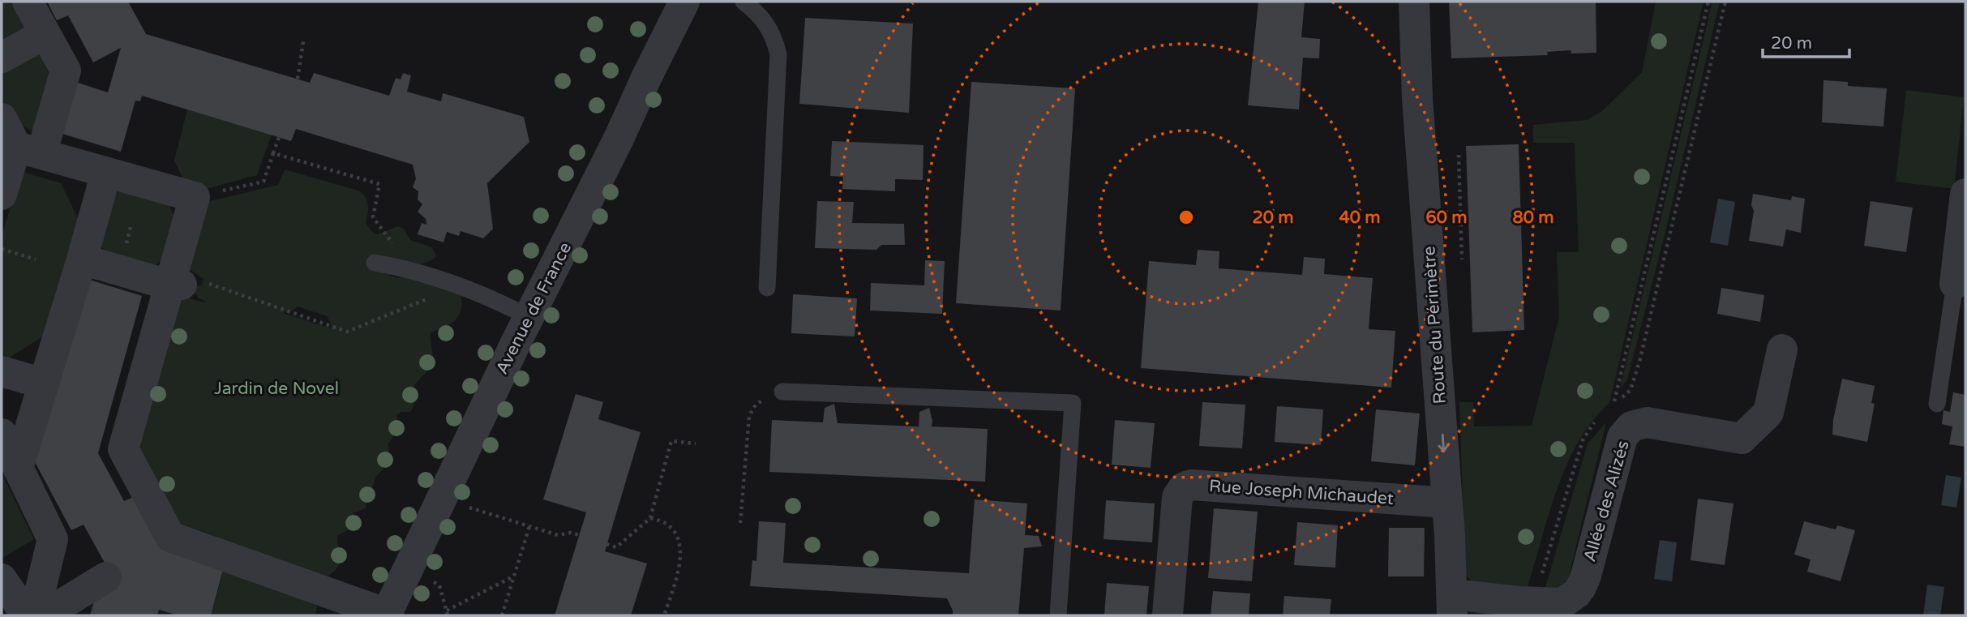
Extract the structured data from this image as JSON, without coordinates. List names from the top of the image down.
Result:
{
  "streets": {
    "street": [
      "Avenue de France",
      "Route du Périmètre",
      "Rue Joseph Michaudet",
      "Allée des Alizés"
    ]
  },
  "crossings": [
    ["Route du Périmètre", "Rue Joseph Michaudet"],
    ["Route du Périmètre", "Allée des Alizés"]
  ],
  "one_way": ["Route du Périmètre"],
  "parks": ["Jardin de Novel"],
  "scale_bar": "20 m",
  "rings": [
    "20 m",
    "40 m",
    "60 m",
    "80 m"
  ]
}
